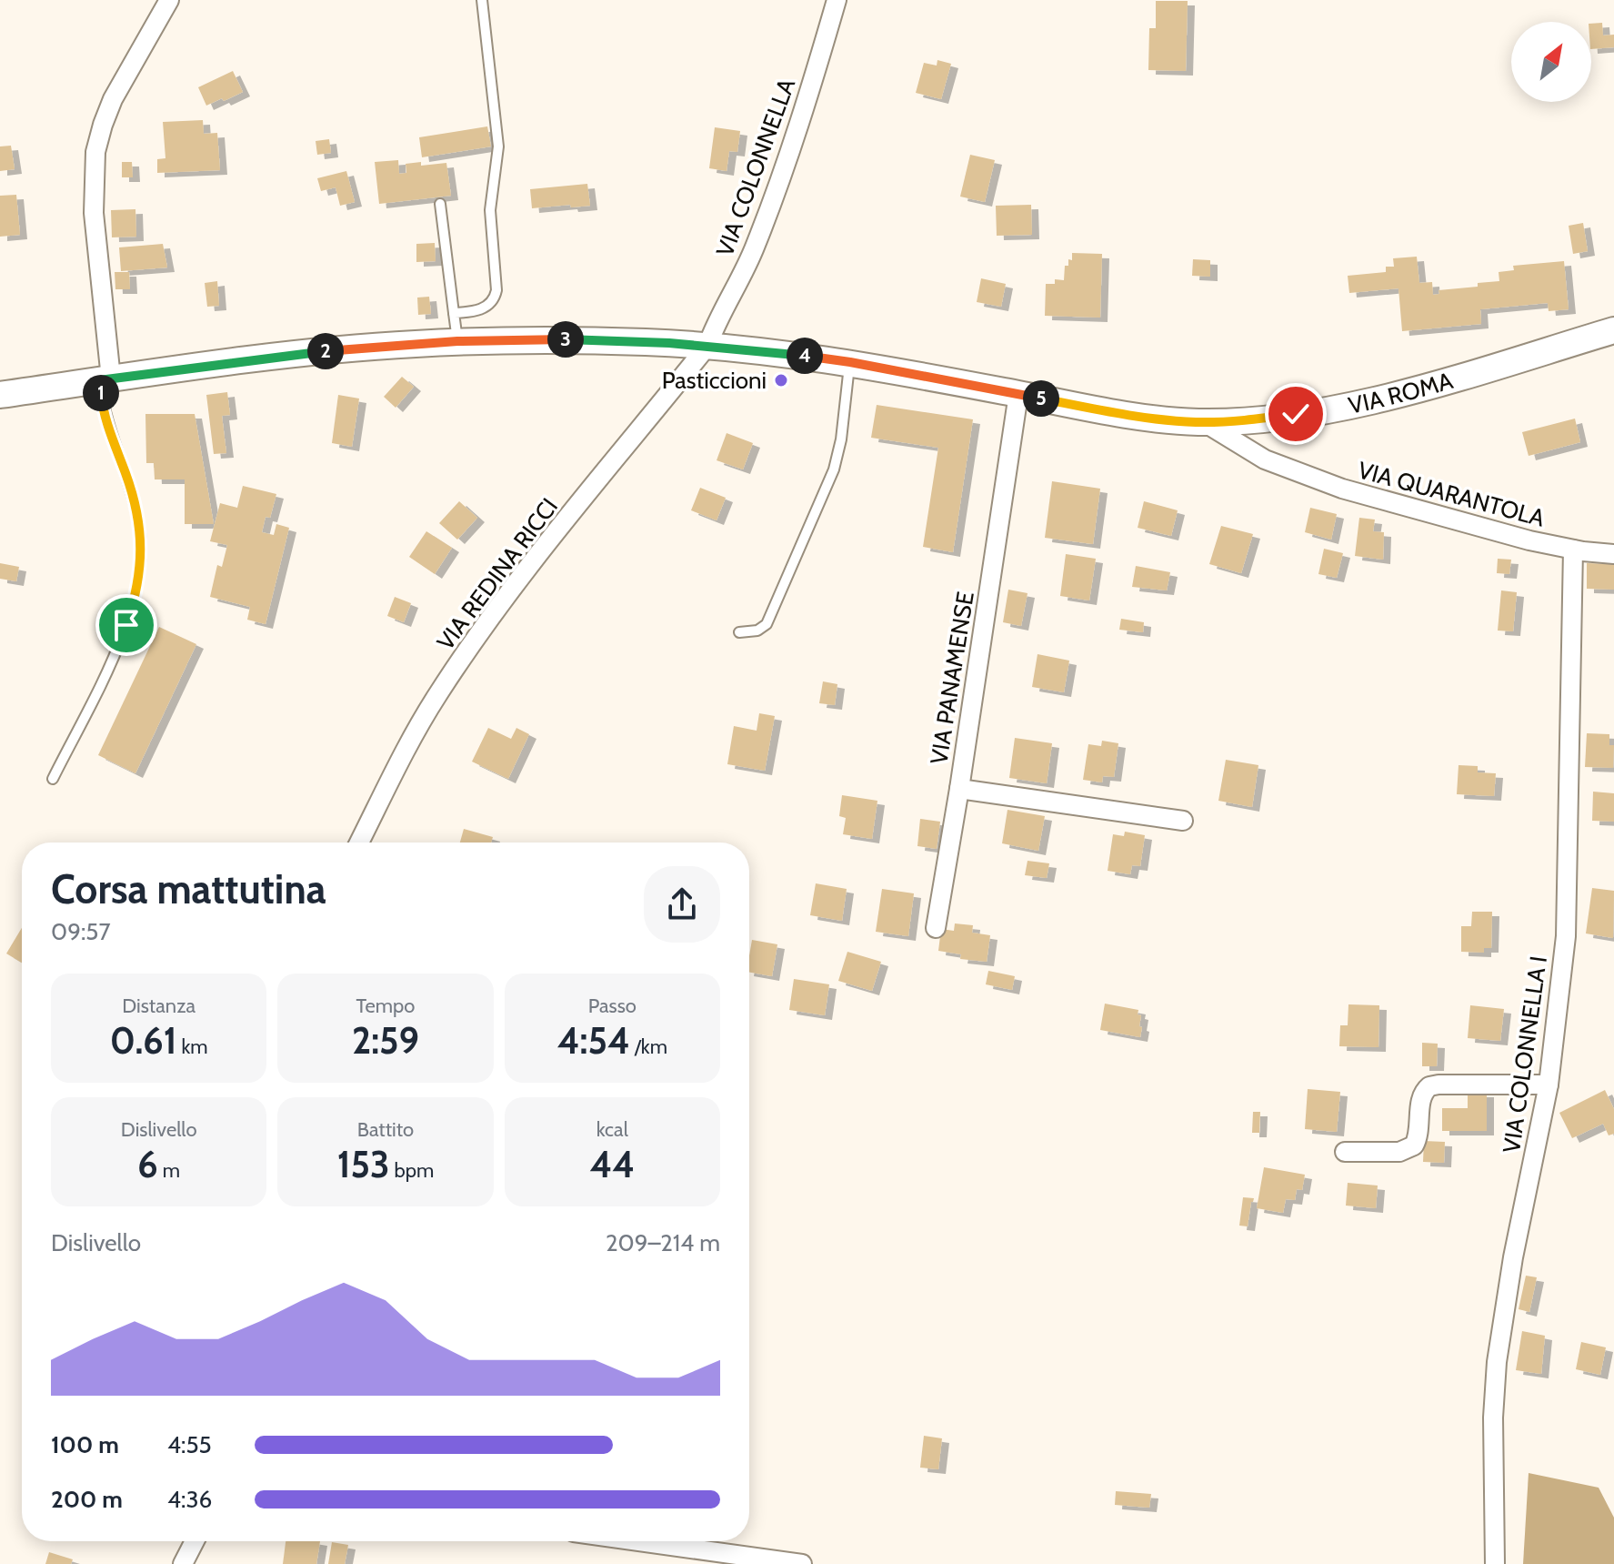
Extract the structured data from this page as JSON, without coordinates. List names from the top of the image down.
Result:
{
  "streets": {
    "main road": ["VIA ROMA"],
    "street": [
      "VIA COLONNELLA",
      "VIA QUARANTOLA",
      "VIA REDINA RICCI",
      "VIA PANAMENSE",
      "VIA COLONNELLA I"
    ]
  },
  "crossings": [
    ["VIA COLONNELLA", "VIA ROMA"],
    ["VIA COLONNELLA", "VIA REDINA RICCI"],
    ["VIA ROMA", "VIA QUARANTOLA"],
    ["VIA ROMA", "VIA REDINA RICCI"],
    ["VIA ROMA", "VIA PANAMENSE"],
    ["VIA QUARANTOLA", "VIA COLONNELLA I"]
  ],
  "places": ["Pasticcioni"],
  "north": "top right",
  "page": {
    "pins": [
      "3",
      "2",
      "4",
      "1",
      "5"
    ],
    "heading": ["Corsa mattutina", "09:57"],
    "stats": [
      ["Distanza", "0.61 km"],
      ["Tempo", "2:59"],
      ["Passo", "4:54 /km"],
      ["Dislivello", "6 m"],
      ["Battito", "153 bpm"],
      ["kcal", "44"]
    ],
    "chart": ["Dislivello", "209–214 m"],
    "list": [
      {
        "name": "100 m",
        "note": "4:55"
      },
      {
        "name": "200 m",
        "note": "4:36"
      }
    ]
  }
}
